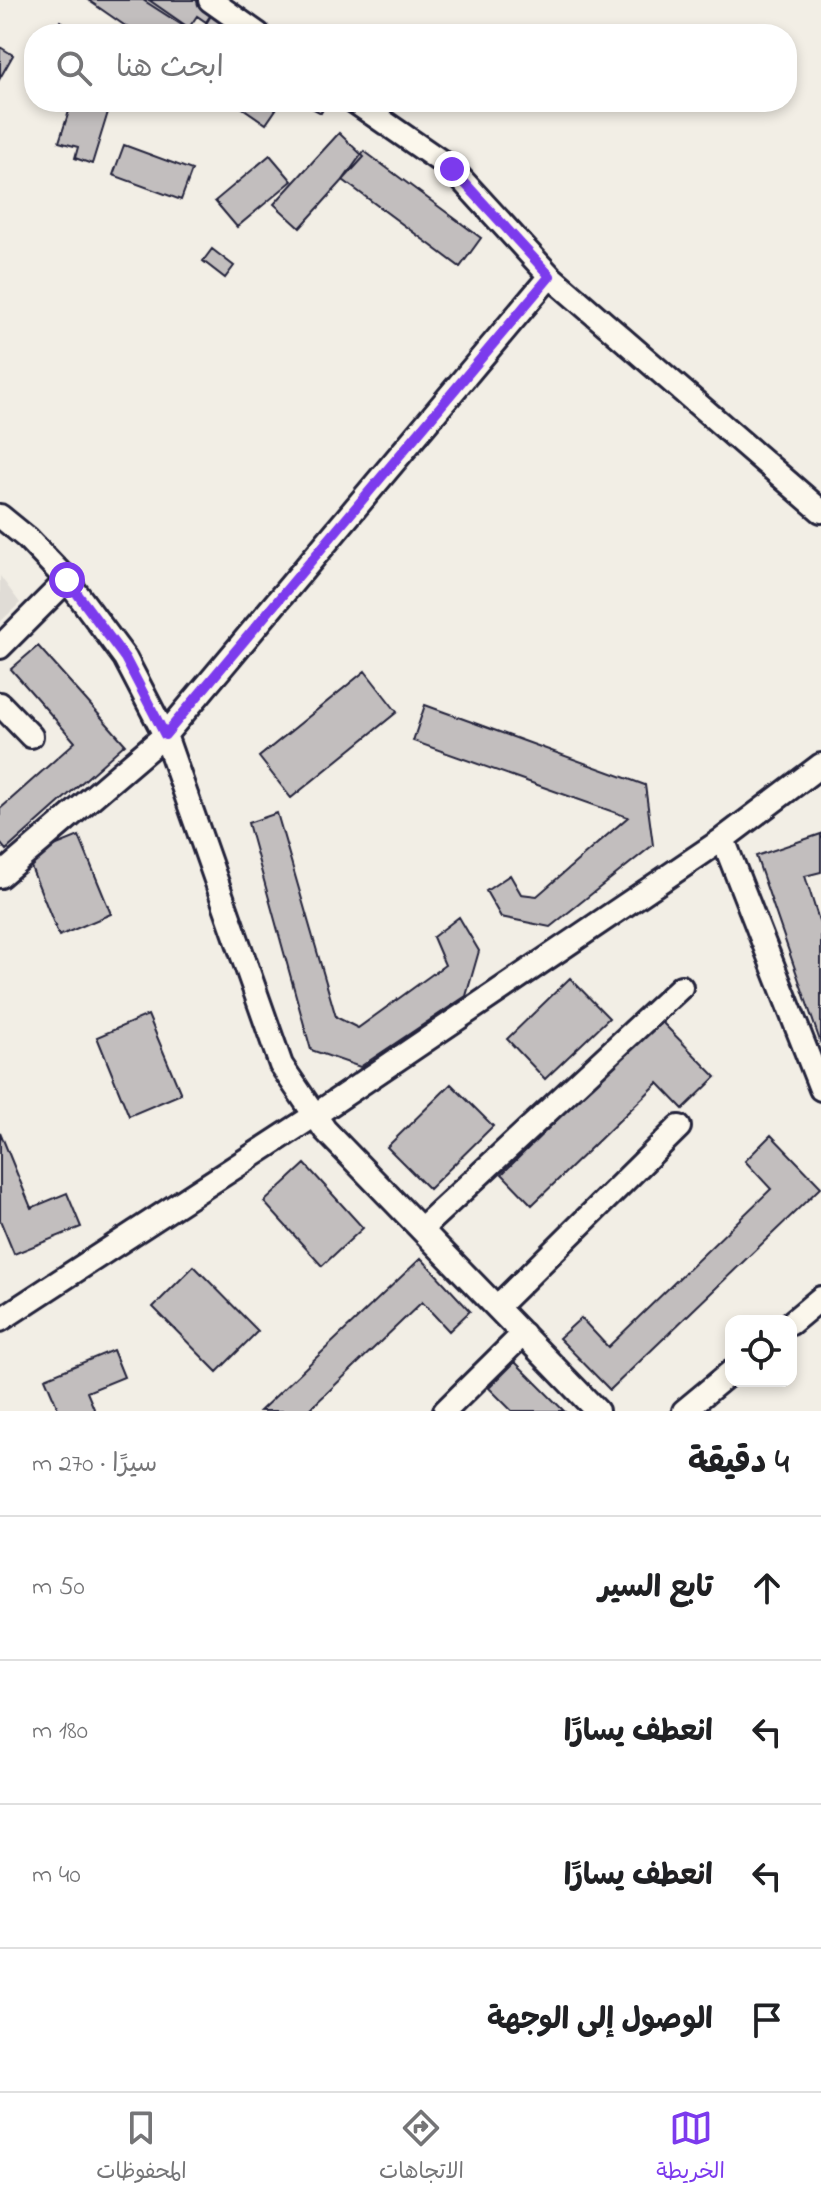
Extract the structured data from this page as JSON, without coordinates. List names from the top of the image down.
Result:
{
  "page": {
    "search": "ابحث هنا",
    "heading": ["4 دقيقة", "سيرًا · 270 m"],
    "list": [
      ["تابع السير", "50 m"],
      ["انعطف يسارًا", "180 m"],
      ["انعطف يسارًا", "40 m"],
      "الوصول إلى الوجهة"
    ],
    "nav": ["الخريطة", "الاتجاهات", "المحفوظات"]
  }
}
